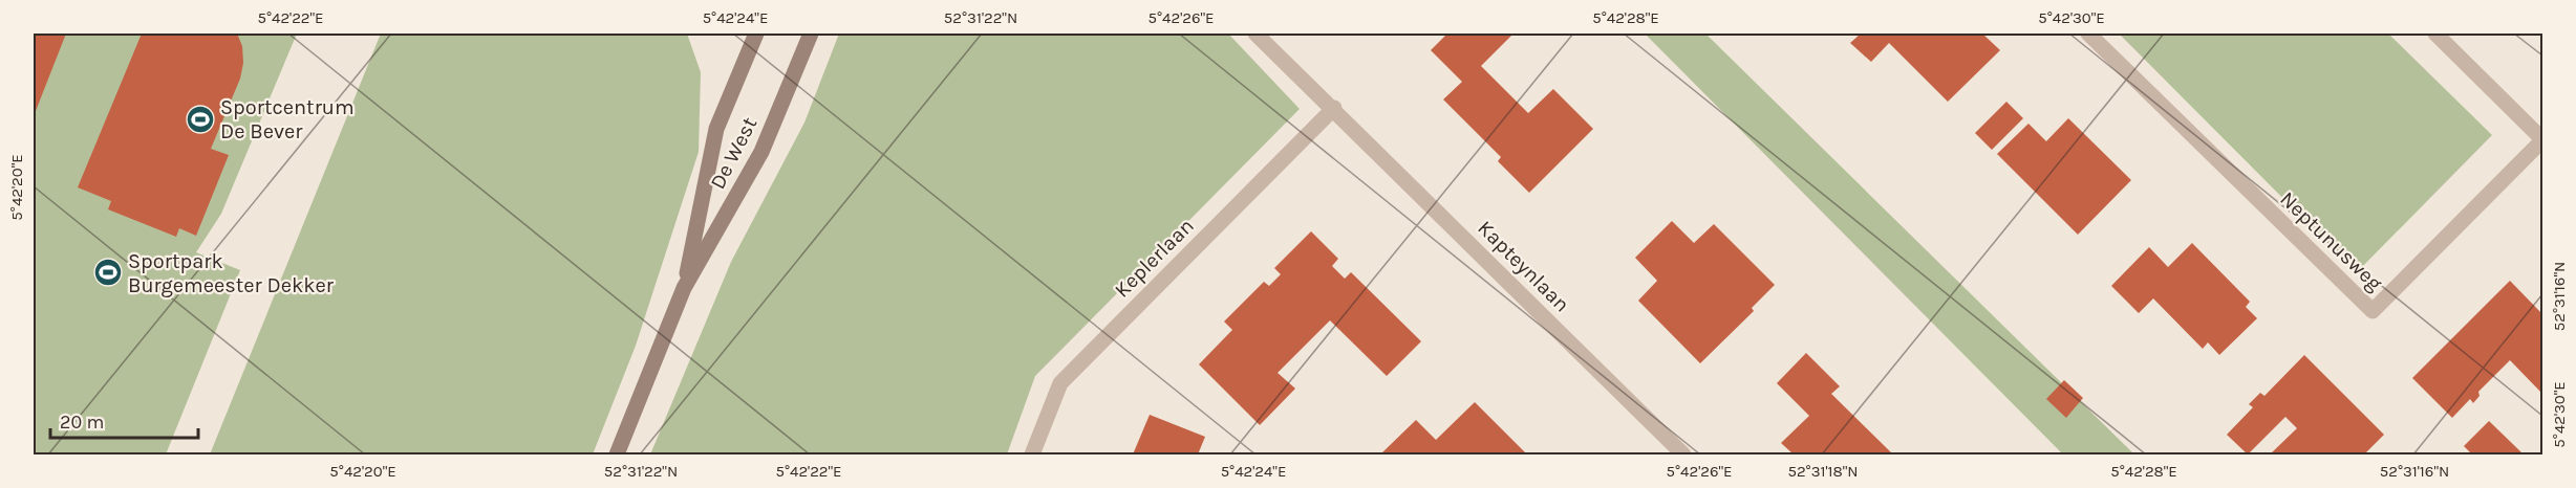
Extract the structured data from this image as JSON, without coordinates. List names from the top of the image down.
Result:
{
  "streets": {
    "main road": ["De West"],
    "street": ["Neptunusweg", "Keplerlaan", "Kapteynlaan"]
  },
  "crossings": [
    ["Keplerlaan", "Kapteynlaan"]
  ],
  "places": {
    "sports": ["Sportcentrum De Bever", "Sportpark Burgemeester Dekker"]
  },
  "scale_bar": "20 m",
  "coordinates": [
    "5°42'22\"E",
    "5°42'24\"E",
    "52°31'22\"N",
    "5°42'26\"E",
    "5°42'28\"E",
    "5°42'30\"E",
    "5°42'20\"E",
    "52°31'16\"N",
    "52°31'18\"N"
  ]
}
